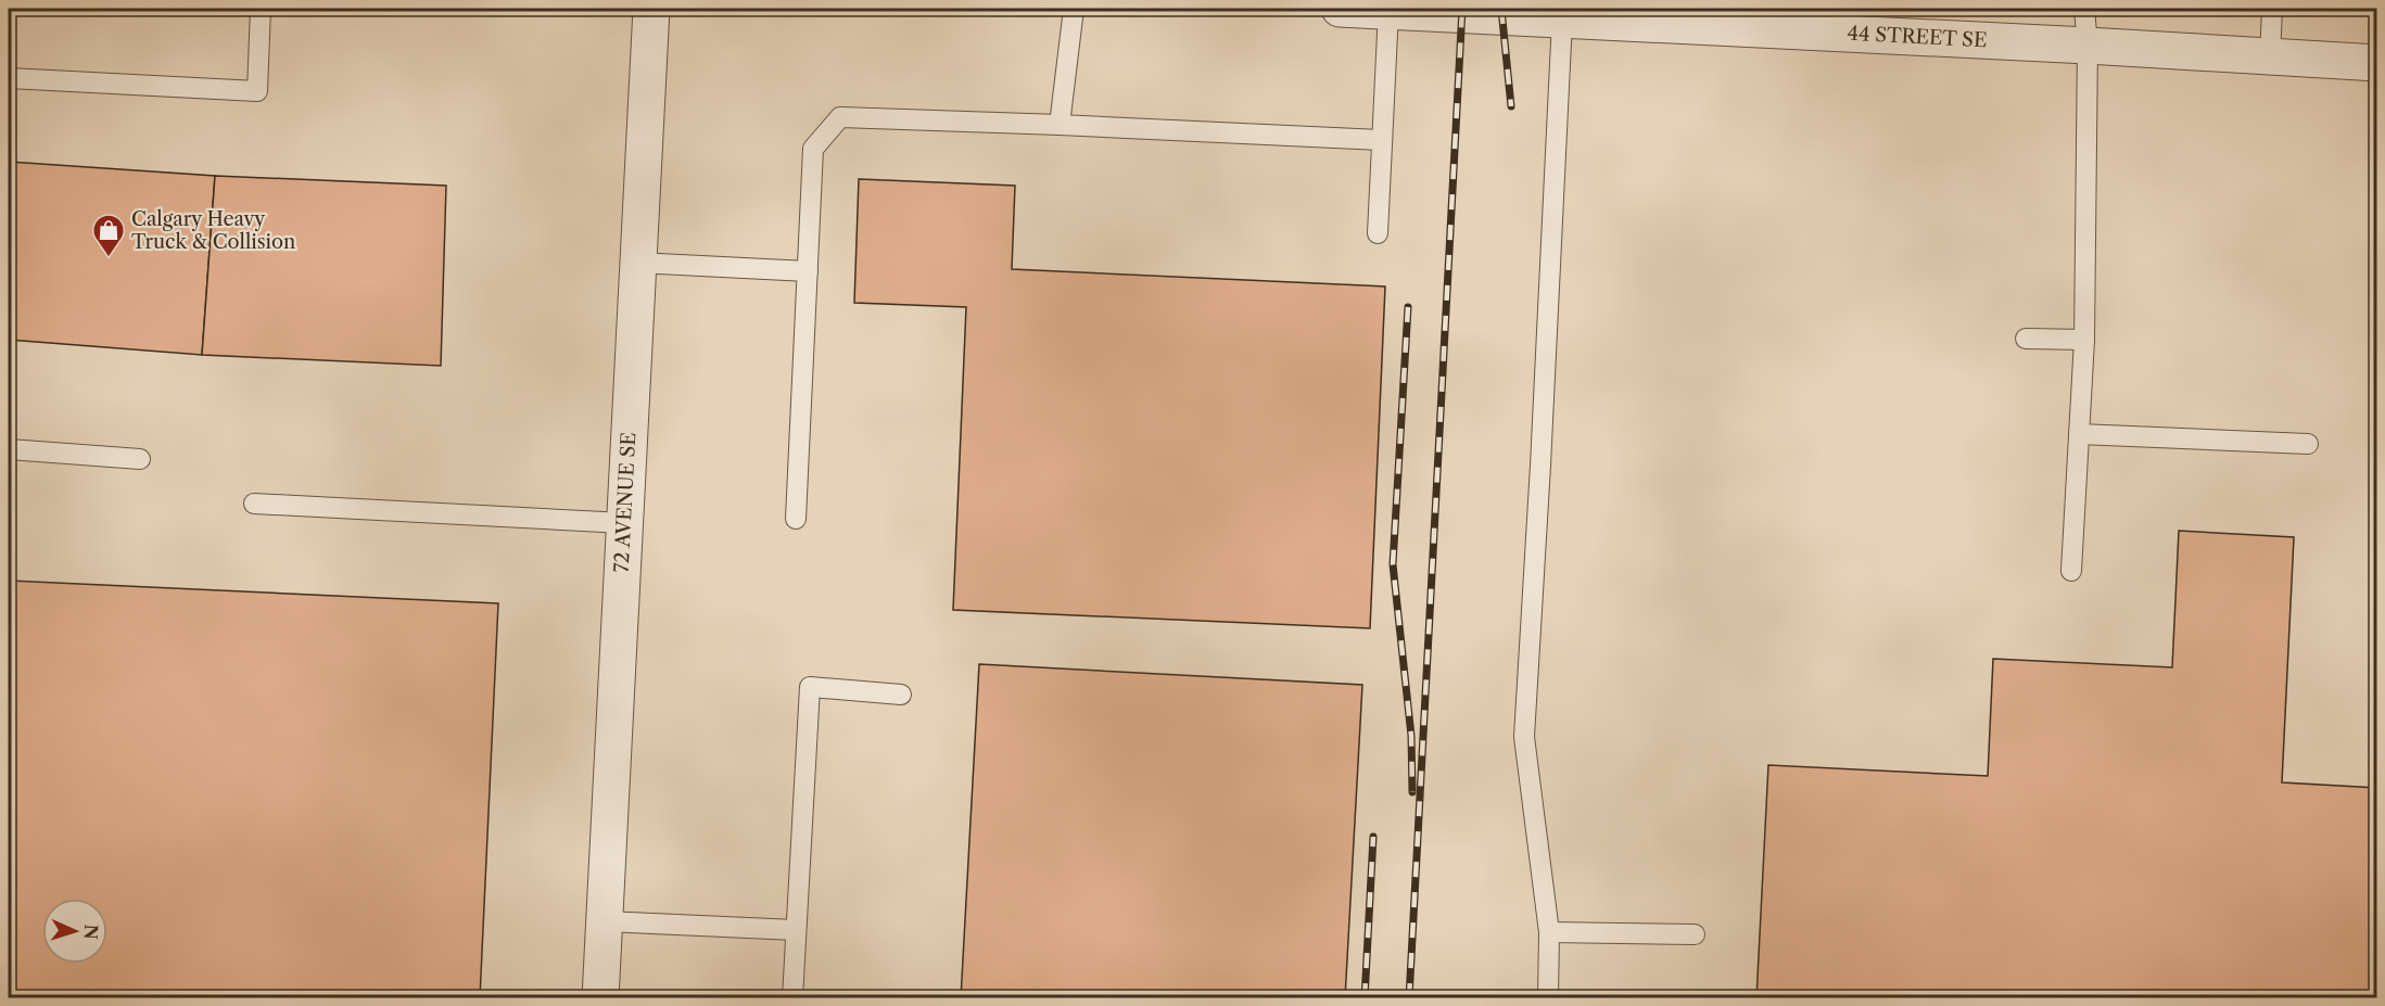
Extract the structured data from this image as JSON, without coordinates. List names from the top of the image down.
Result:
{
  "streets": {
    "street": ["44 STREET SE", "72 AVENUE SE"]
  },
  "places": {
    "shop": ["Calgary Heavy Truck & Collision"]
  },
  "north": "right"
}
